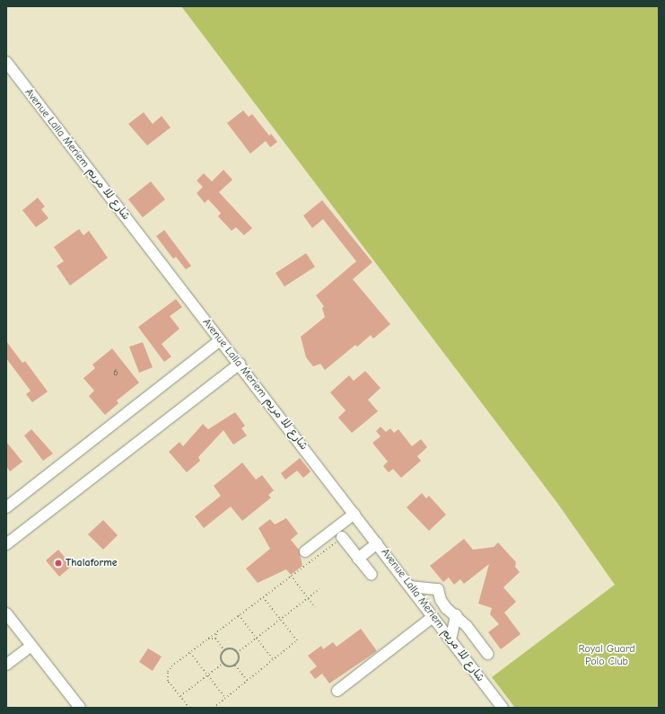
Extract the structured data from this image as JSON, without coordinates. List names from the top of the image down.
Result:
{
  "streets": {
    "street": ["Avenue Lalla Meriem شارع للا مريم"]
  },
  "parks": ["Royal Guard Polo Club"],
  "places": ["Thalaforme"],
  "house_numbers": ["6"]
}
